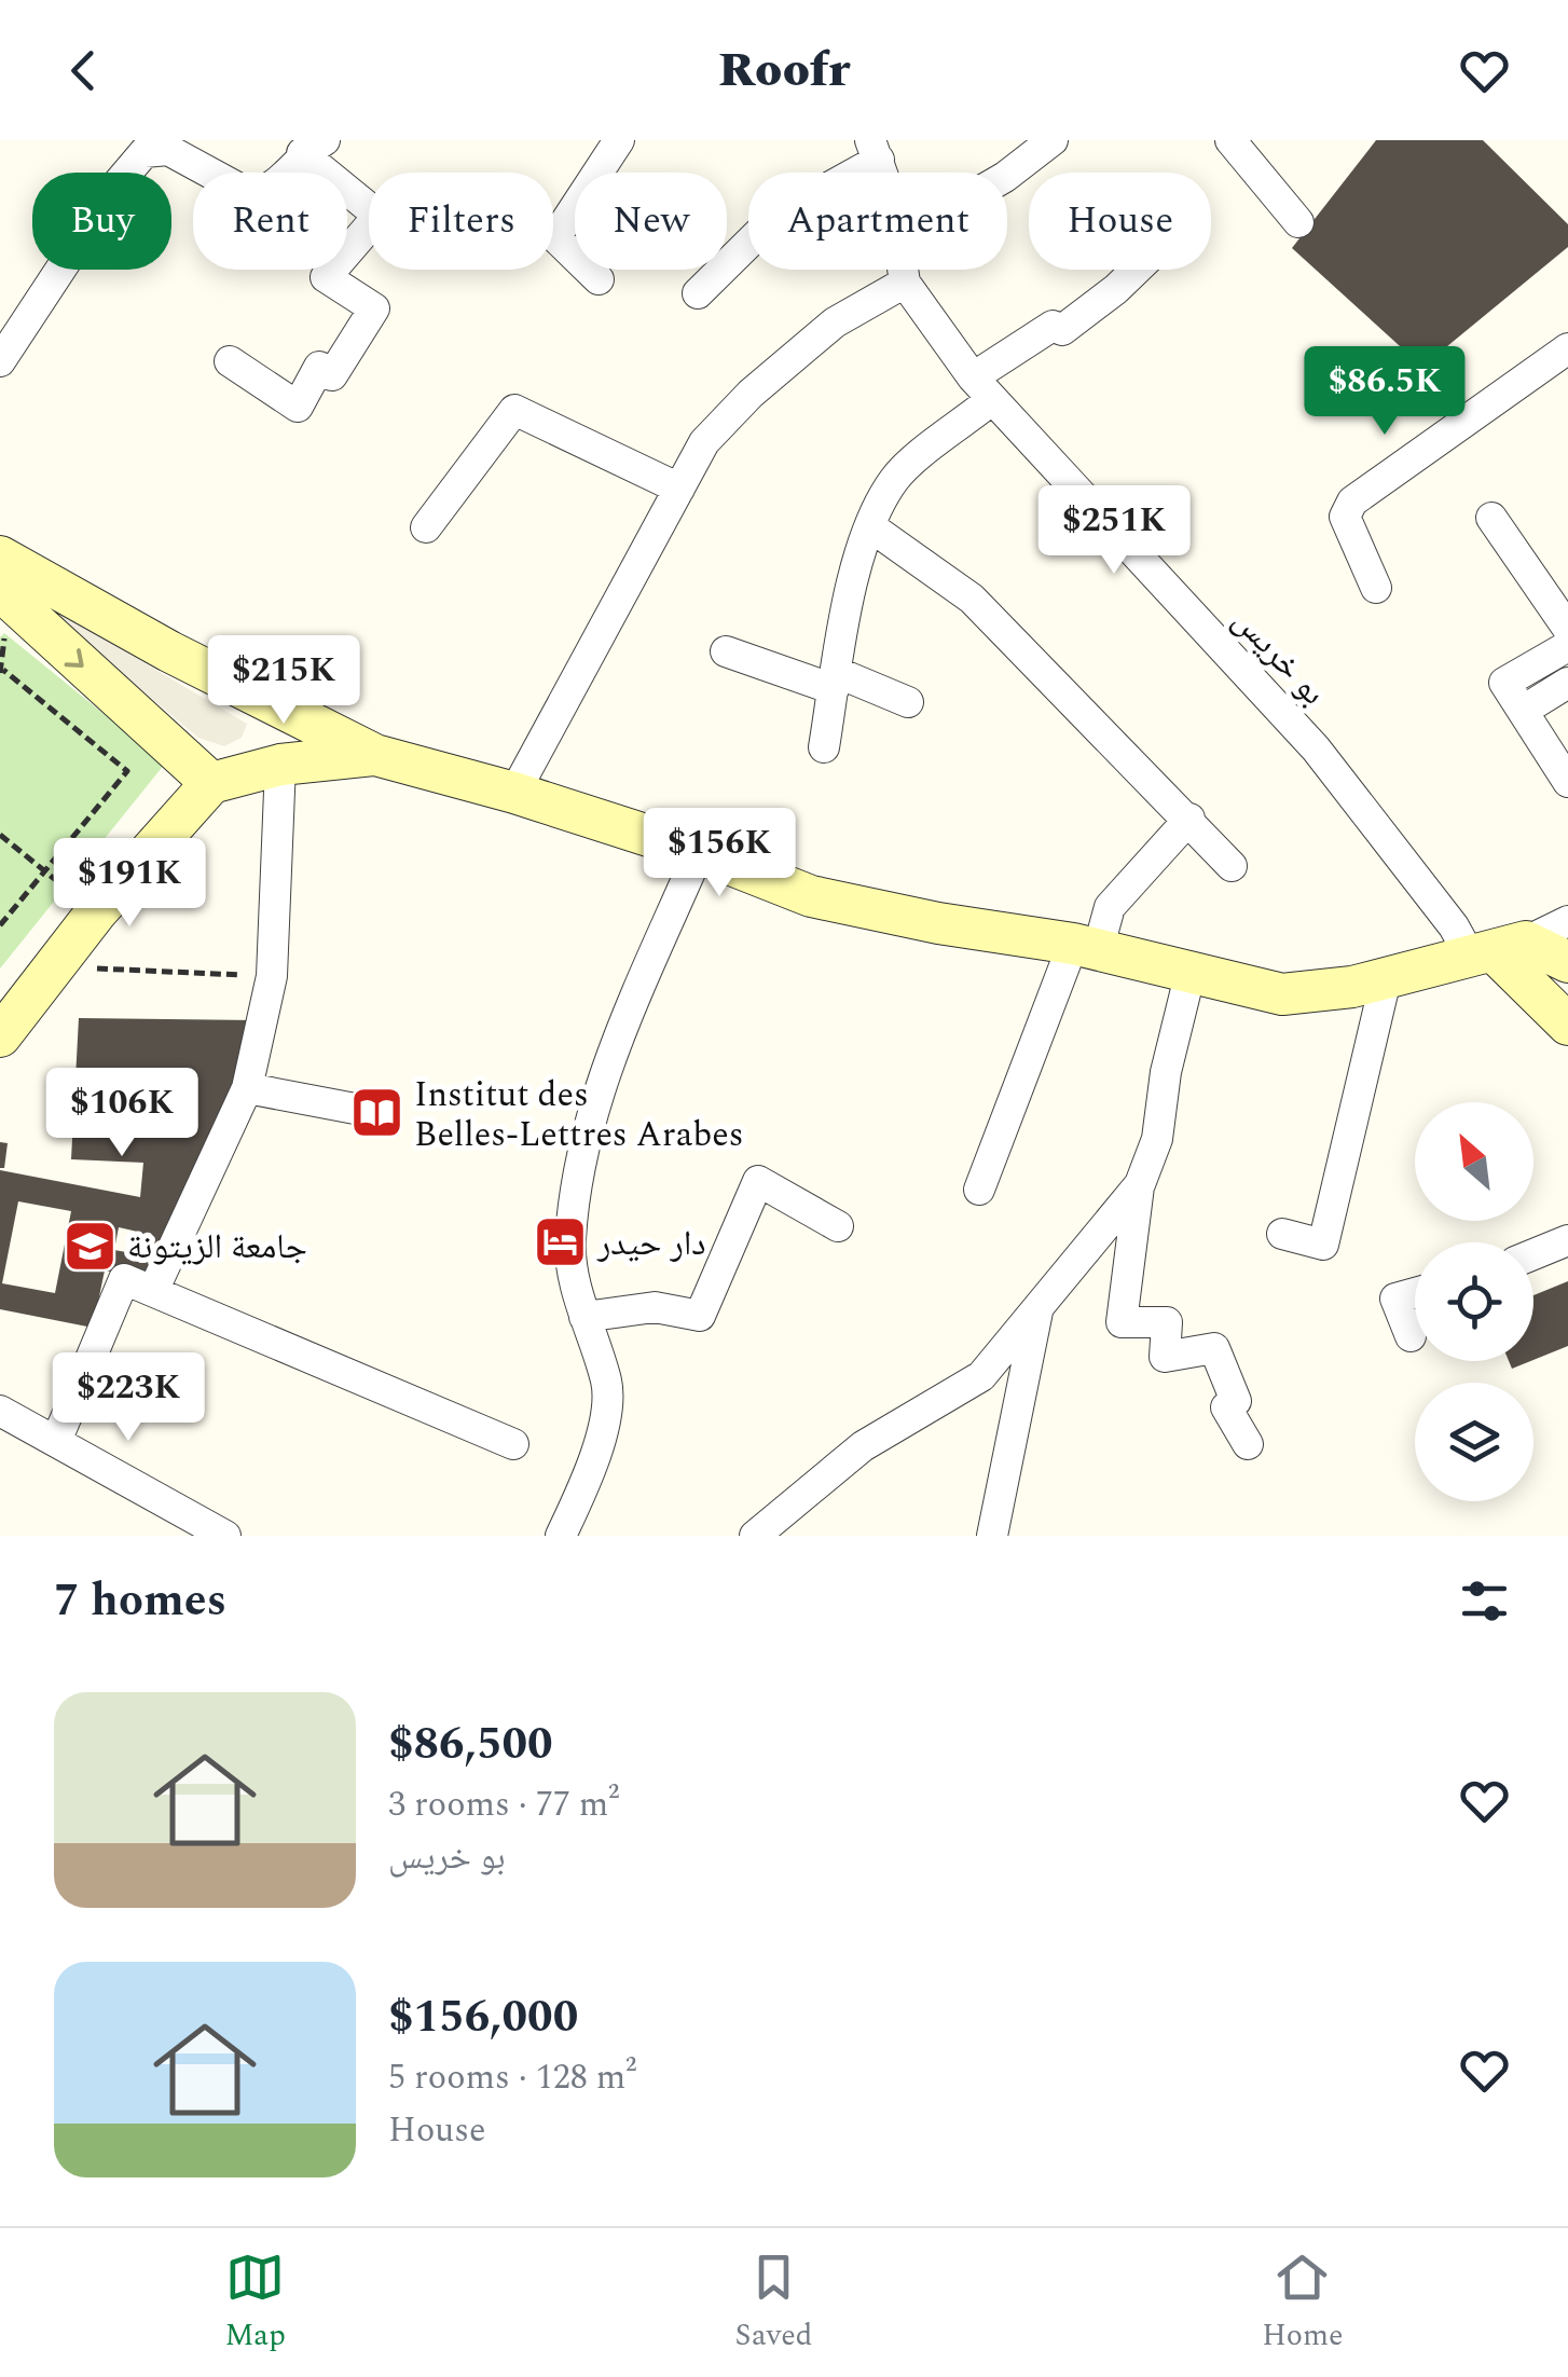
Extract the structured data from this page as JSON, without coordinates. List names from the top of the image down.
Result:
{
  "streets": {
    "street": ["بو خريس"]
  },
  "places": {
    "library": ["Institut des Belles-Lettres Arabes"],
    "hotel": ["دار حيدر"],
    "school or university": ["جامعة الزيتونة"]
  },
  "north": "top left",
  "page": {
    "header": "Roofr",
    "chip": [
      "Buy",
      "Rent",
      "Filters",
      "New",
      "Apartment",
      "House"
    ],
    "price": [
      "$86.5K",
      "$251K",
      "$215K",
      "$156K",
      "$191K",
      "$106K",
      "$223K"
    ],
    "heading": "7 homes",
    "list": [
      {
        "name": "$86,500",
        "note": "3 rooms · 77 m² · بو خريس"
      },
      {
        "name": "$156,000",
        "note": "5 rooms · 128 m² · House"
      }
    ],
    "tabs": ["Map", "Saved", "Home"]
  }
}
